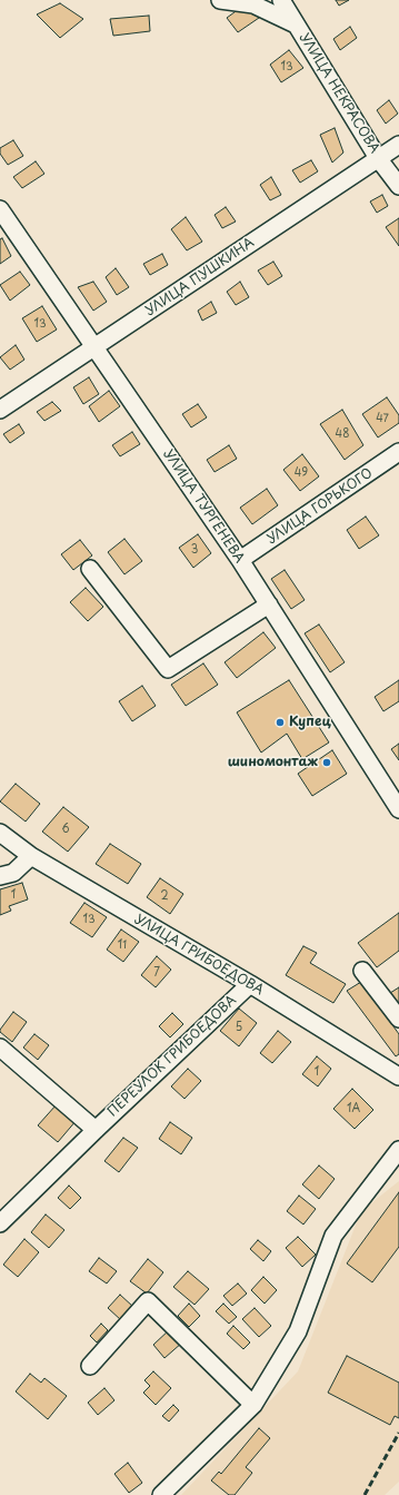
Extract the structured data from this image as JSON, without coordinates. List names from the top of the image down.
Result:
{
  "streets": {
    "street": [
      "УЛИЦА НЕКРАСОВА",
      "УЛИЦА ПУШКИНА",
      "УЛИЦА ТУРГЕНЕВА",
      "УЛИЦА ГОРЬКОГО",
      "УЛИЦА ГРИБОЕДОВА",
      "ПЕРЕУЛОК ГРИБОЕДОВА"
    ]
  },
  "crossings": [
    ["УЛИЦА НЕКРАСОВА", "УЛИЦА ПУШКИНА"],
    ["УЛИЦА ПУШКИНА", "УЛИЦА ТУРГЕНЕВА"],
    ["УЛИЦА ТУРГЕНЕВА", "УЛИЦА ГОРЬКОГО"],
    ["УЛИЦА ГРИБОЕДОВА", "ПЕРЕУЛОК ГРИБОЕДОВА"]
  ],
  "places": ["Купец", "шиномонтаж"],
  "house_numbers": [
    "13",
    "13",
    "47",
    "48",
    "49",
    "3",
    "6",
    "1",
    "2",
    "13",
    "11",
    "7",
    "5",
    "1",
    "1А"
  ]
}
